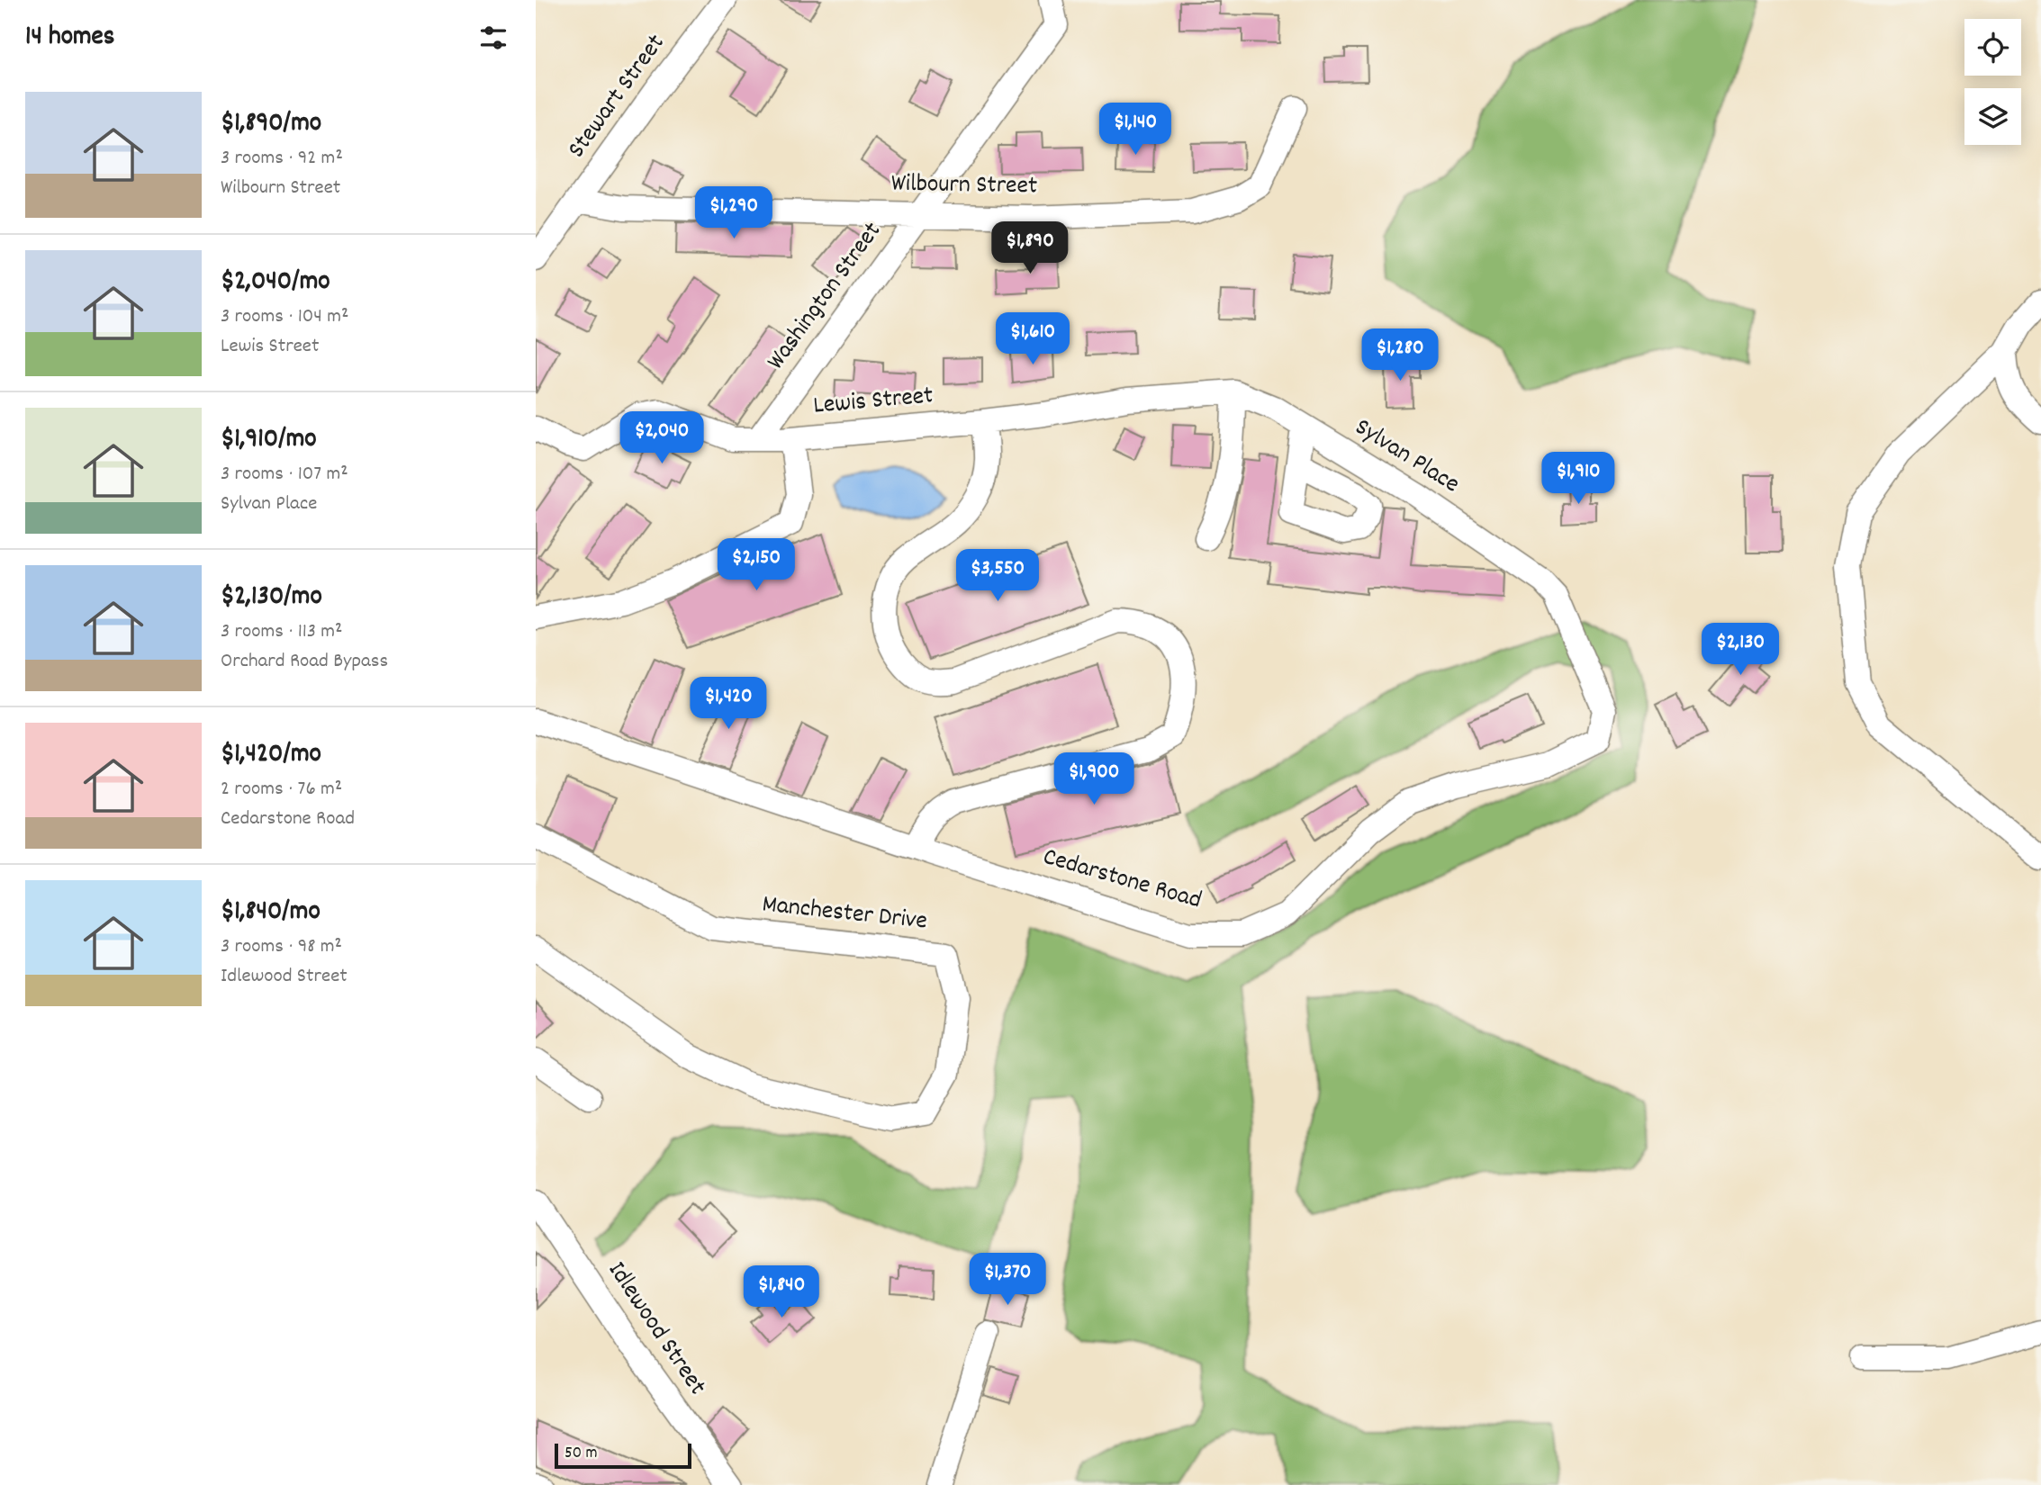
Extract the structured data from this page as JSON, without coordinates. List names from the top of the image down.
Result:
{
  "streets": {
    "street": [
      "Stewart Street",
      "Wilbourn Street",
      "Washington Street",
      "Lewis Street",
      "Sylvan Place",
      "Cedarstone Road",
      "Manchester Drive",
      "Idlewood Street"
    ]
  },
  "crossings": [
    ["Stewart Street", "Wilbourn Street"],
    ["Wilbourn Street", "Washington Street"],
    ["Washington Street", "Lewis Street"],
    ["Lewis Street", "Sylvan Place"],
    ["Sylvan Place", "Cedarstone Road"]
  ],
  "scale_bar": "50 m",
  "page": {
    "heading": "14 homes",
    "list": [
      {
        "name": "$1,890/mo",
        "note": "3 rooms · 92 m² · Wilbourn Street"
      },
      {
        "name": "$2,040/mo",
        "note": "3 rooms · 104 m² · Lewis Street"
      },
      {
        "name": "$1,910/mo",
        "note": "3 rooms · 107 m² · Sylvan Place"
      },
      {
        "name": "$2,130/mo",
        "note": "3 rooms · 113 m² · Orchard Road Bypass"
      },
      {
        "name": "$1,420/mo",
        "note": "2 rooms · 76 m² · Cedarstone Road"
      },
      {
        "name": "$1,840/mo",
        "note": "3 rooms · 98 m² · Idlewood Street"
      }
    ],
    "price": [
      "$1,140",
      "$1,290",
      "$1,890",
      "$1,610",
      "$1,280",
      "$2,040",
      "$1,910",
      "$2,150",
      "$3,550",
      "$2,130",
      "$1,420",
      "$1,900",
      "$1,370",
      "$1,840"
    ],
    "scale": "50 m"
  }
}
